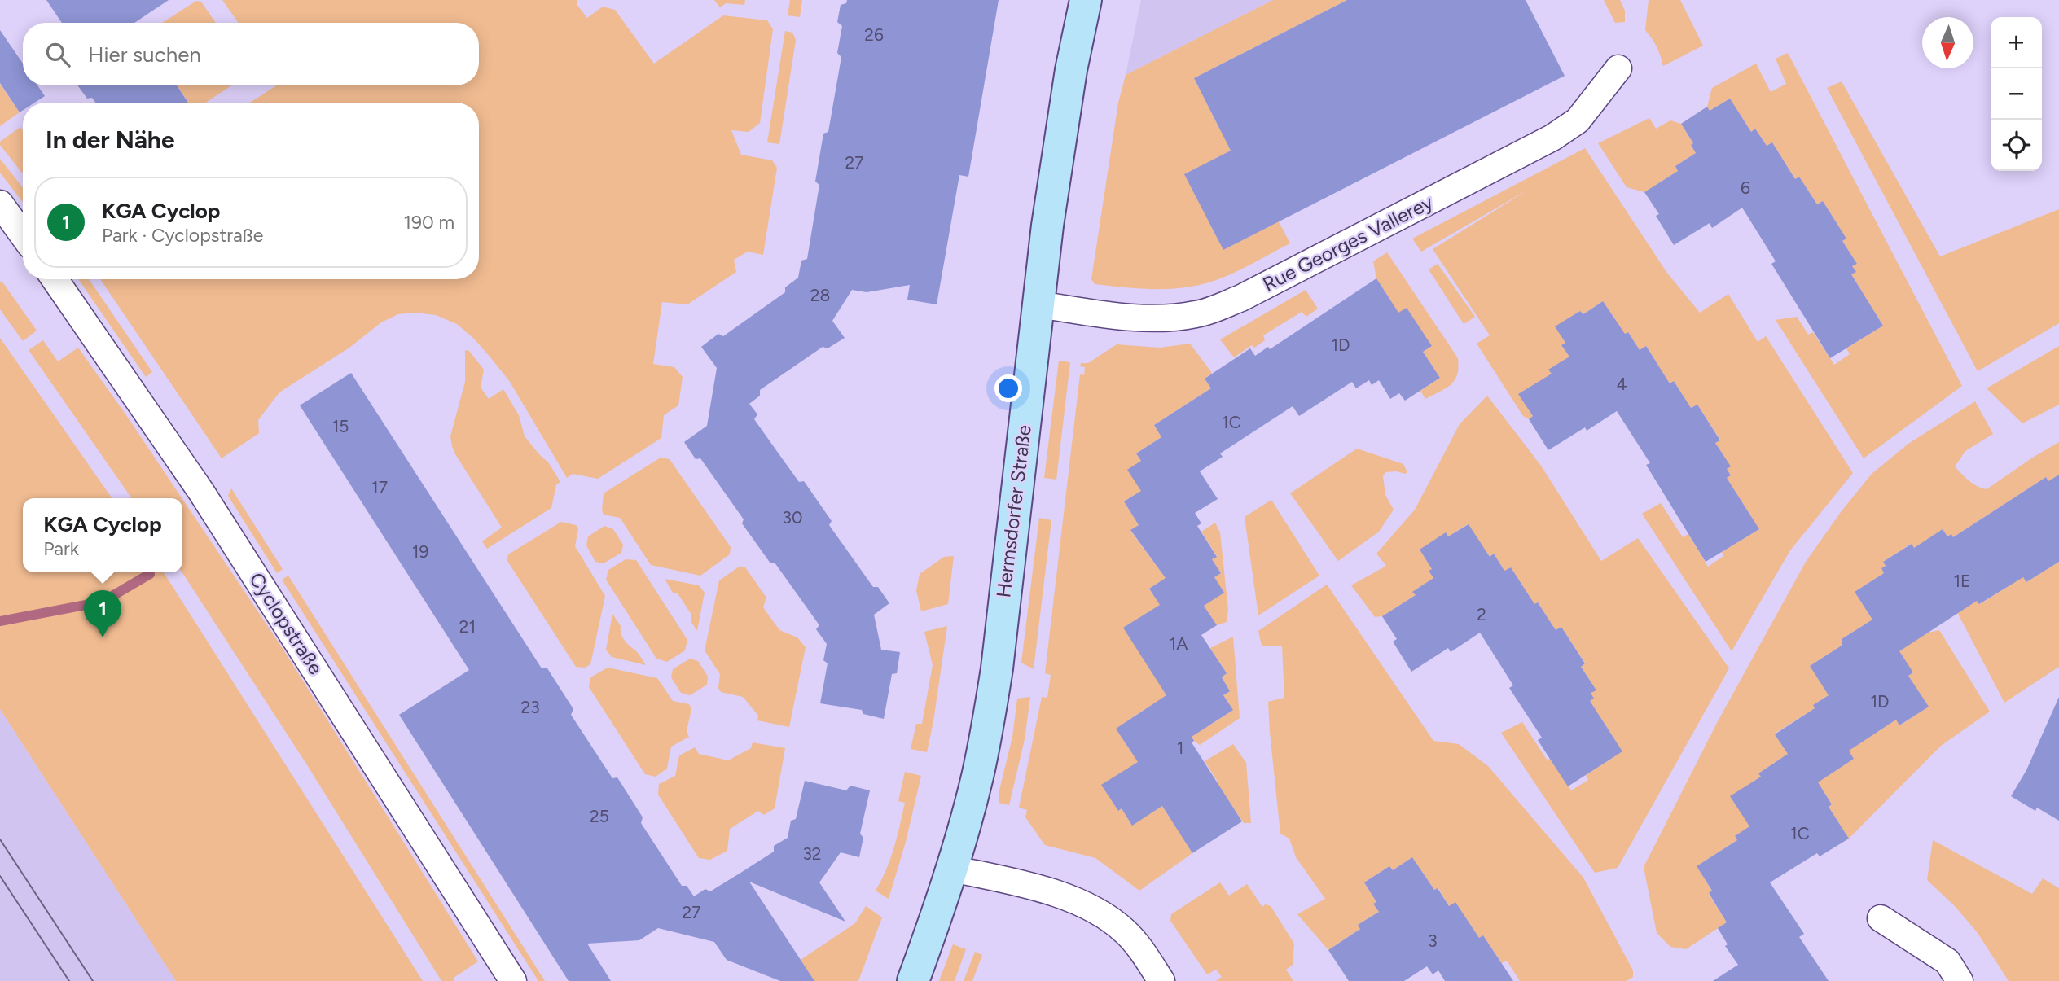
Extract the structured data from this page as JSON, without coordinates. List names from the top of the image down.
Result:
{
  "streets": {
    "main road": ["Hermsdorfer Straße"],
    "street": ["Rue Georges Vallerey", "Cyclopstraße"]
  },
  "crossings": [
    ["Rue Georges Vallerey", "Hermsdorfer Straße"]
  ],
  "house_numbers": [
    "26",
    "27",
    "6",
    "28",
    "1D",
    "4",
    "1C",
    "15",
    "17",
    "30",
    "19",
    "1E",
    "2",
    "21",
    "1A",
    "1D",
    "23",
    "1",
    "25",
    "1C",
    "32",
    "27",
    "3"
  ],
  "north": "bottom",
  "page": {
    "map_buttons": ["+", "−"],
    "search": "Hier suchen",
    "heading": "In der Nähe",
    "list": [
      {
        "mark": "1",
        "name": "KGA Cyclop",
        "note": "Park · Cyclopstraße",
        "value": "190 m"
      }
    ],
    "popup": ["KGA Cyclop", "Park"],
    "pins": "1"
  }
}
